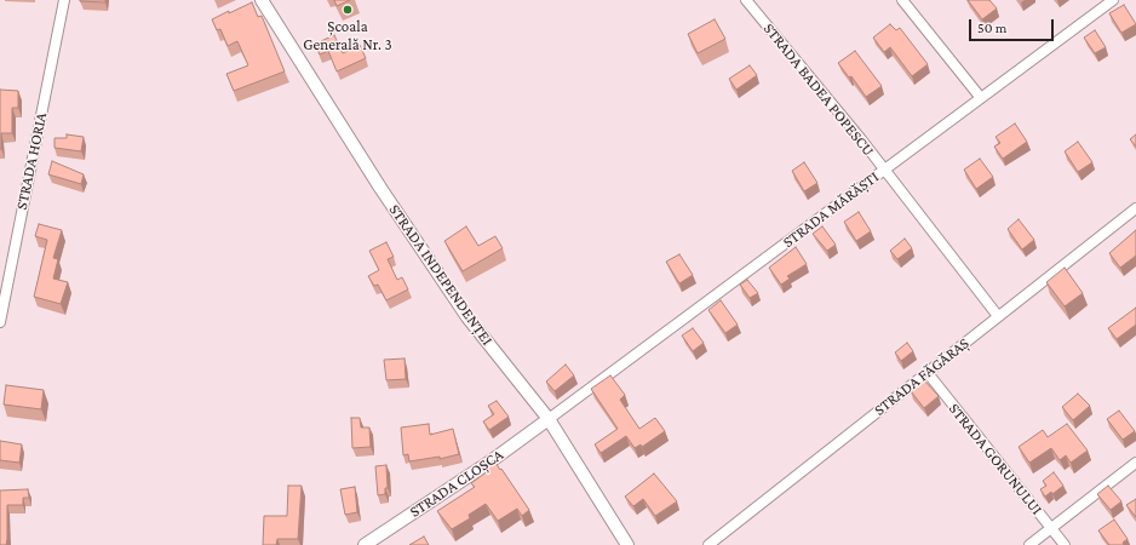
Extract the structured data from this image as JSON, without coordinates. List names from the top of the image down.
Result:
{
  "streets": {
    "street": [
      "STRADA BADEA POPESCU",
      "STRADA HORIA",
      "STRADA MĂRĂȘTI",
      "STRADA INDEPENDENȚEI",
      "STRADA FĂGĂRAȘ",
      "STRADA GORUNULUI",
      "STRADA CLOȘCA"
    ]
  },
  "crossings": [
    ["STRADA BADEA POPESCU", "STRADA MĂRĂȘTI"],
    ["STRADA BADEA POPESCU", "STRADA FĂGĂRAȘ"],
    ["STRADA MĂRĂȘTI", "STRADA INDEPENDENȚEI"],
    ["STRADA MĂRĂȘTI", "STRADA CLOȘCA"],
    ["STRADA INDEPENDENȚEI", "STRADA CLOȘCA"],
    ["STRADA FĂGĂRAȘ", "STRADA GORUNULUI"]
  ],
  "places": ["Școala Generală Nr. 3"],
  "scale_bar": "50 m"
}
